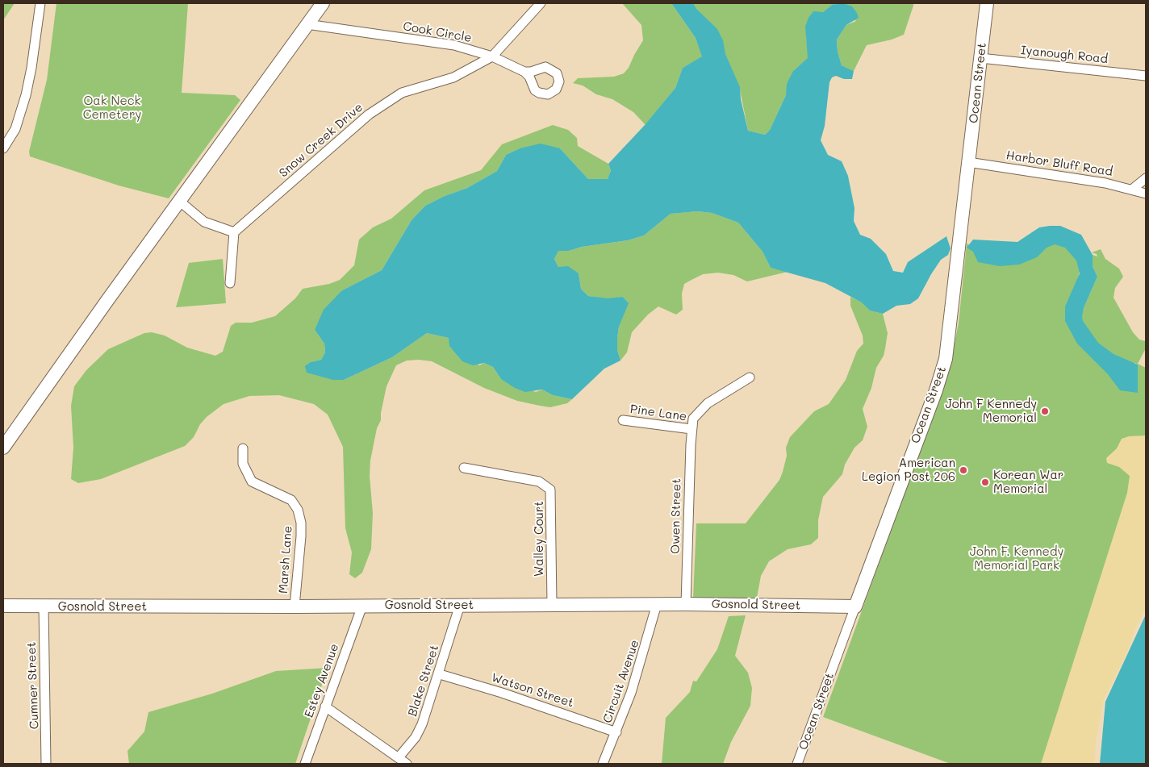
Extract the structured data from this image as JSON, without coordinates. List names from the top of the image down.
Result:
{
  "streets": {
    "main road": ["Ocean Street", "Gosnold Street"],
    "street": [
      "Cook Circle",
      "Iyanough Road",
      "Snow Creek Drive",
      "Harbor Bluff Road",
      "Pine Lane",
      "Owen Street",
      "Walley Court",
      "Marsh Lane",
      "Estey Avenue",
      "Blake Street",
      "Circuit Avenue",
      "Cumner Street",
      "Watson Street"
    ]
  },
  "crossings": [
    ["Cook Circle", "Snow Creek Drive"],
    ["Iyanough Road", "Ocean Street"],
    ["Ocean Street", "Harbor Bluff Road"],
    ["Ocean Street", "Gosnold Street"],
    ["Pine Lane", "Owen Street"],
    ["Owen Street", "Gosnold Street"],
    ["Walley Court", "Gosnold Street"],
    ["Marsh Lane", "Gosnold Street"],
    ["Gosnold Street", "Estey Avenue"],
    ["Gosnold Street", "Blake Street"],
    ["Gosnold Street", "Circuit Avenue"],
    ["Gosnold Street", "Cumner Street"],
    ["Blake Street", "Watson Street"],
    ["Circuit Avenue", "Watson Street"]
  ],
  "parks": ["Oak Neck Cemetery", "John F. Kennedy Memorial Park"],
  "places": ["John F Kennedy Memorial", "American Legion Post 206", "Korean War Memorial"]
}
